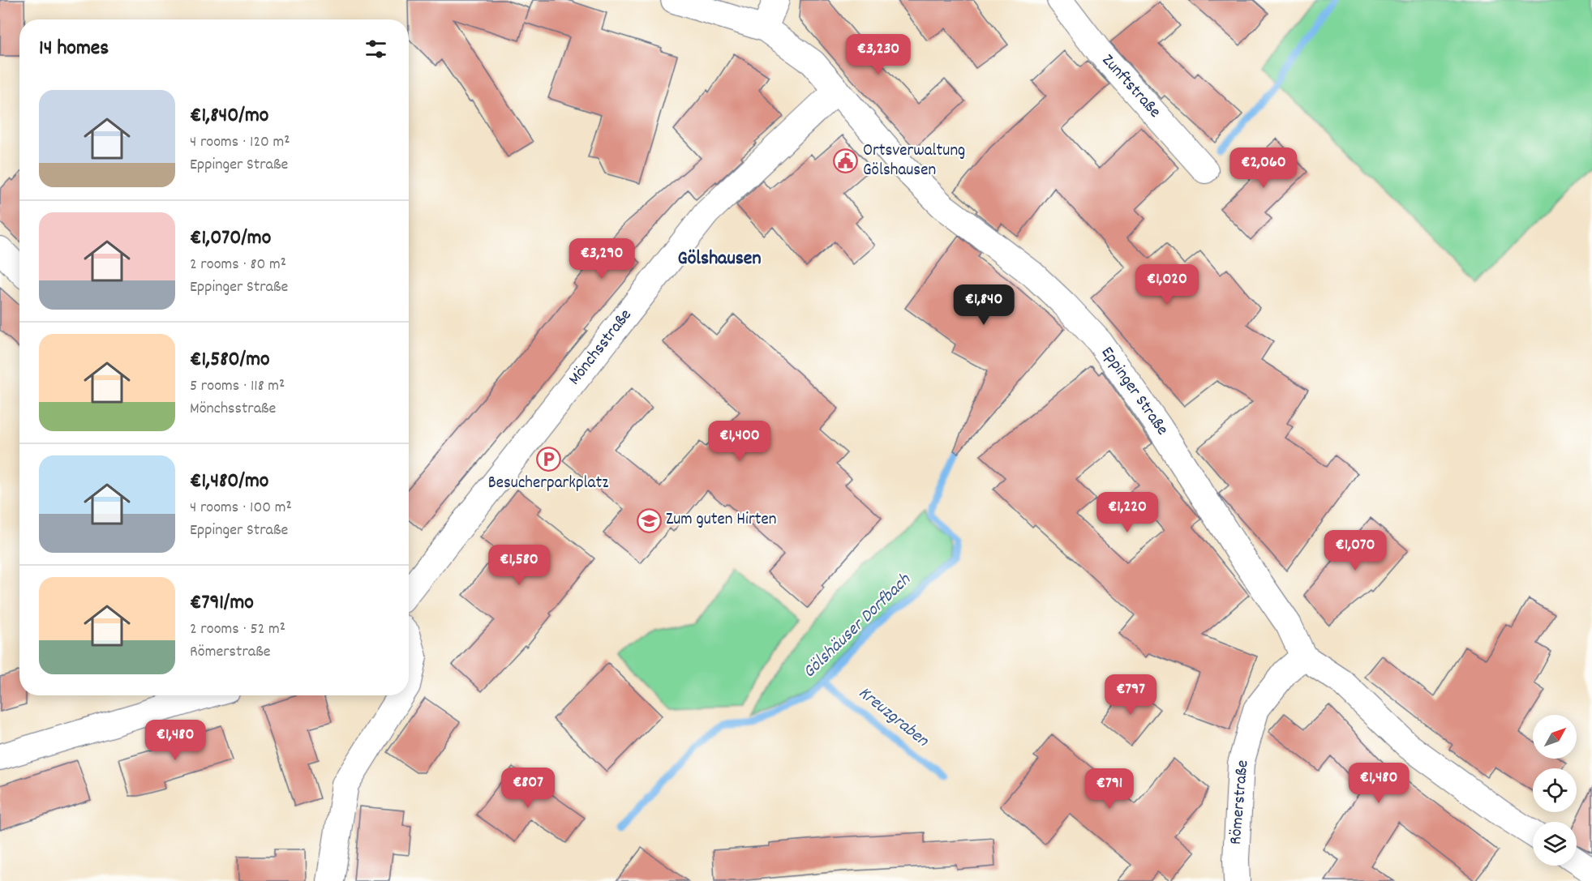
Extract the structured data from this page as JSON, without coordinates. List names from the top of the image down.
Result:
{
  "streets": {
    "street": [
      "Zunftstraße",
      "Mönchsstraße",
      "Eppinger Straße",
      "Römerstraße"
    ]
  },
  "crossings": [
    ["Mönchsstraße", "Eppinger Straße"],
    ["Eppinger Straße", "Römerstraße"]
  ],
  "districts": ["Gölshausen"],
  "water": ["Gölshäuser Dorfbach", "Kreuzgraben"],
  "places": {
    "public building": ["Ortsverwaltung Gölshausen"],
    "parking": ["Besucherparkplatz"],
    "school or university": ["Zum guten Hirten"]
  },
  "north": "top right",
  "page": {
    "heading": "14 homes",
    "price": [
      "€3,230",
      "€2,060",
      "€3,290",
      "€1,020",
      "€1,840",
      "€1,400",
      "€1,220",
      "€1,070",
      "€1,580",
      "€797",
      "€1,480",
      "€1,480",
      "€807",
      "€791"
    ],
    "list": [
      {
        "name": "€1,840/mo",
        "note": "4 rooms · 120 m² · Eppinger Straße"
      },
      {
        "name": "€1,070/mo",
        "note": "2 rooms · 80 m² · Eppinger Straße"
      },
      {
        "name": "€1,580/mo",
        "note": "5 rooms · 118 m² · Mönchsstraße"
      },
      {
        "name": "€1,480/mo",
        "note": "4 rooms · 100 m² · Eppinger Straße"
      },
      {
        "name": "€791/mo",
        "note": "2 rooms · 52 m² · Römerstraße"
      }
    ]
  }
}
